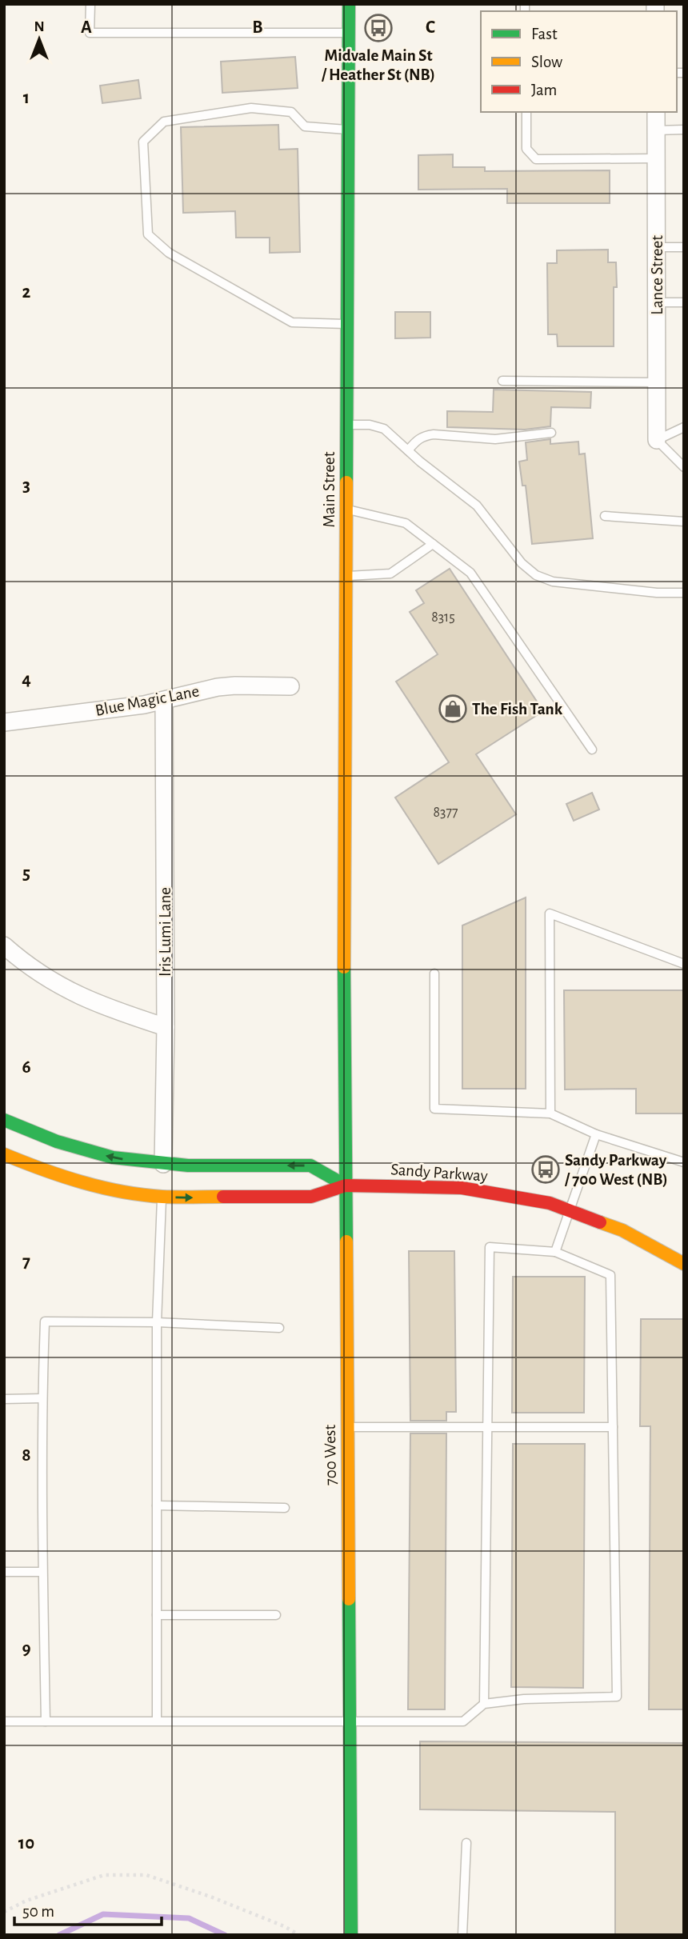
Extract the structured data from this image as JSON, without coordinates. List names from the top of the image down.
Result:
{
  "streets": {
    "street": [
      "Lance Street",
      "Main Street",
      "Blue Magic Lane",
      "Iris Lumi Lane",
      "Sandy Parkway",
      "700 West"
    ]
  },
  "crossings": [
    ["Main Street", "700 West"],
    ["Blue Magic Lane", "Iris Lumi Lane"],
    ["Sandy Parkway", "700 West"]
  ],
  "places": {
    "bus stop": ["Midvale Main St / Heather St (NB)", "Sandy Parkway / 700 West (NB)"],
    "shop": ["The Fish Tank"]
  },
  "house_numbers": ["8315", "8377"],
  "legend": ["Fast", "Slow", "Jam"],
  "scale_bar": "50 m",
  "north": "top",
  "grid": {
    "columns": ["A", "B", "C"],
    "rows": [
      "1",
      "2",
      "3",
      "4",
      "5",
      "6",
      "7",
      "8",
      "9",
      "10"
    ]
  }
}
